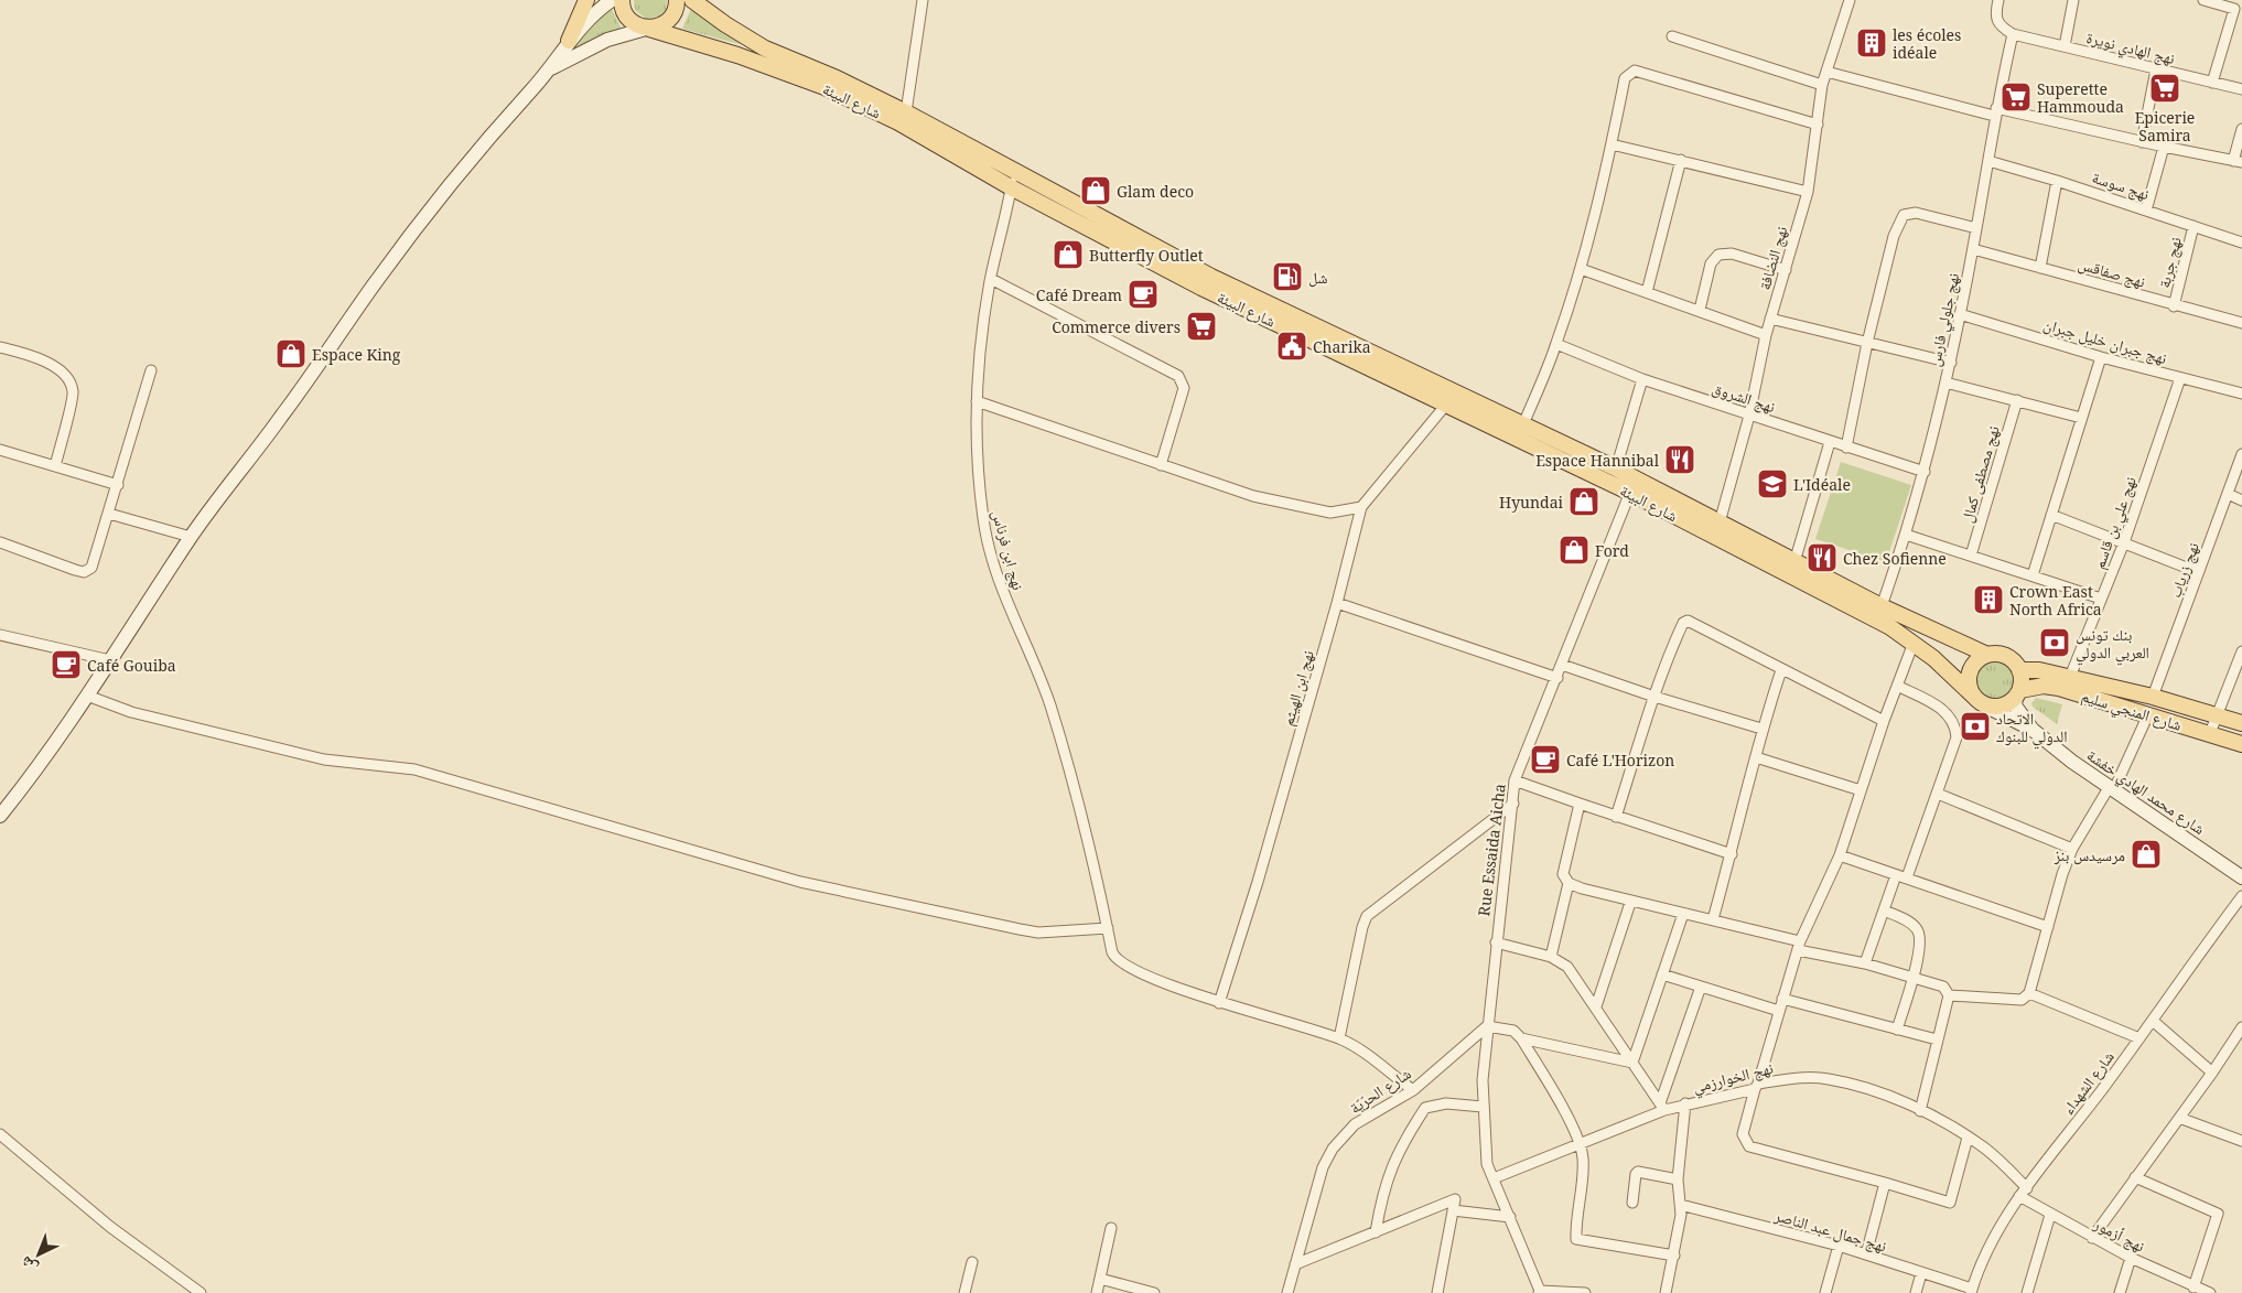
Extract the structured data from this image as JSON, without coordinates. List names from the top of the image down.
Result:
{
  "streets": {
    "main road": ["شارع البيئة", "شارع المنجي سليم", "شارع محمد الهادي خفشة"],
    "street": [
      "نهج الهادي نويرة",
      "نهج سوسة",
      "نهج النضافة",
      "نهج جربة",
      "نهج صفاقس",
      "نهج جلولي فارس",
      "نهج جبران خليل جبران",
      "نهج الشروق",
      "نهج مصطفى كمال",
      "نهج علي بن قاسم",
      "نهج ابن فرناس",
      "نهج زرياب",
      "نهج ابن الهيثم",
      "Rue Essaida Aicha",
      "نهج الخوارزمي",
      "شارع الشهداء",
      "شارع الحرّيّة",
      "نهج جمال عبد الناصر",
      "نهج أزمور"
    ]
  },
  "crossings": [
    ["نهج الهادي نويرة", "نهج جلولي فارس"],
    ["شارع البيئة", "نهج النضافة"],
    ["شارع البيئة", "نهج جلولي فارس"],
    ["شارع البيئة", "نهج ابن فرناس"],
    ["شارع البيئة", "نهج ابن الهيثم"],
    ["شارع البيئة", "شارع المنجي سليم"],
    ["شارع البيئة", "Rue Essaida Aicha"],
    ["نهج سوسة", "نهج جربة"],
    ["نهج سوسة", "نهج جلولي فارس"],
    ["نهج النضافة", "نهج الشروق"],
    ["نهج جربة", "نهج صفاقس"],
    ["نهج صفاقس", "نهج جلولي فارس"],
    ["نهج جلولي فارس", "نهج جبران خليل جبران"],
    ["نهج جلولي فارس", "نهج الشروق"],
    ["نهج جبران خليل جبران", "نهج علي بن قاسم"],
    ["نهج علي بن قاسم", "شارع المنجي سليم"],
    ["نهج ابن فرناس", "نهج ابن الهيثم"],
    ["نهج زرياب", "شارع المنجي سليم"],
    ["Rue Essaida Aicha", "نهج الخوارزمي"],
    ["Rue Essaida Aicha", "شارع الحرّيّة"],
    ["نهج الخوارزمي", "شارع الشهداء"],
    ["شارع الشهداء", "نهج جمال عبد الناصر"],
    ["شارع الشهداء", "نهج أزمور"]
  ],
  "places": {
    "building": ["les écoles idéale", "Crown East North Africa"],
    "supermarket": ["Epicerie Samira", "Superette Hammouda", "Commerce divers"],
    "shop": [
      "Glam deco",
      "Butterfly Outlet",
      "Espace King",
      "Hyundai",
      "Ford",
      "مرسيدس بنز"
    ],
    "fuel station": ["شل"],
    "cafe": ["Café Dream", "Café Gouiba", "Café L'Horizon"],
    "public building": ["Charika"],
    "restaurant": ["Espace Hannibal", "Chez Sofienne"],
    "school or university": ["L'Idéale"],
    "bank": ["بنك تونس العربي الدولي", "الاتحاد الدولي للبنوك"]
  },
  "north": "bottom left"
}
